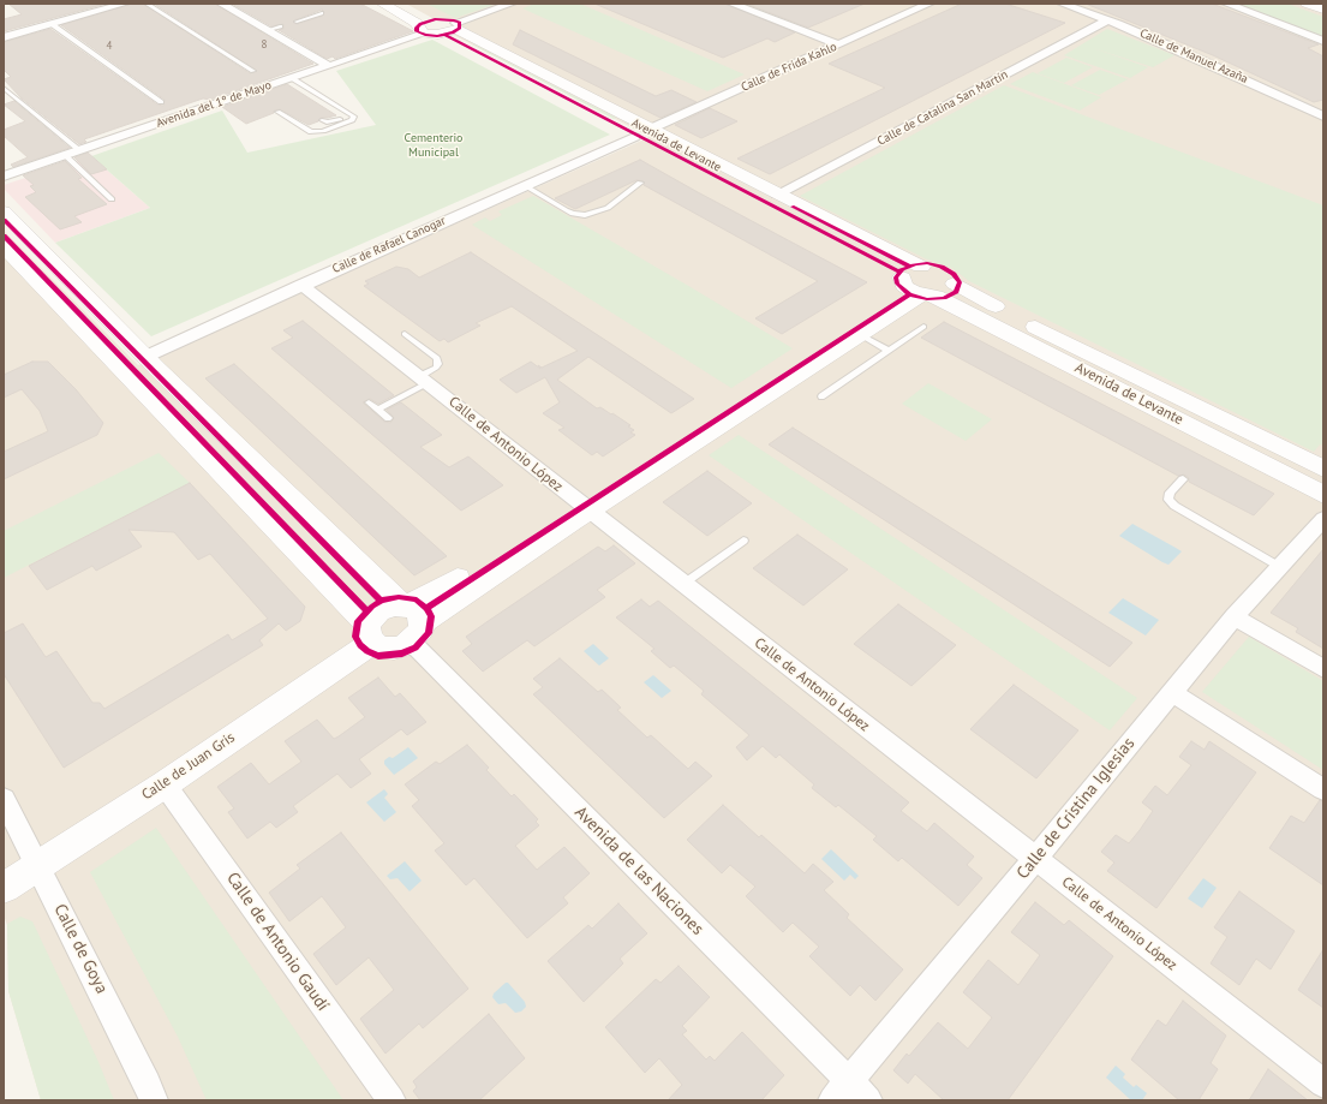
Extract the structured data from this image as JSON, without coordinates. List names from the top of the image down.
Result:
{
  "streets": {
    "street": [
      "Calle de Manuel Azaña",
      "Calle de Frida Kahlo",
      "Avenida del 1º de Mayo",
      "Calle de Catalina San Martín",
      "Avenida de Levante",
      "Calle de Rafael Canogar",
      "Calle de Antonio López",
      "Calle de Juan Gris",
      "Calle de Cristina Iglesias",
      "Avenida de las Naciones",
      "Calle de Antonio Gaudí",
      "Calle de Goya"
    ]
  },
  "crossings": [
    ["Calle de Manuel Azaña", "Calle de Catalina San Martín"],
    ["Calle de Frida Kahlo", "Avenida de Levante"],
    ["Calle de Frida Kahlo", "Calle de Rafael Canogar"],
    ["Avenida del 1º de Mayo", "Avenida de Levante"],
    ["Calle de Catalina San Martín", "Avenida de Levante"],
    ["Avenida de Levante", "Calle de Rafael Canogar"],
    ["Calle de Rafael Canogar", "Calle de Antonio López"],
    ["Calle de Antonio López", "Calle de Cristina Iglesias"],
    ["Calle de Juan Gris", "Avenida de las Naciones"],
    ["Calle de Juan Gris", "Calle de Antonio Gaudí"],
    ["Calle de Juan Gris", "Calle de Goya"],
    ["Calle de Cristina Iglesias", "Avenida de las Naciones"]
  ],
  "parks": ["Cementerio Municipal"],
  "house_numbers": ["8", "4"]
}
